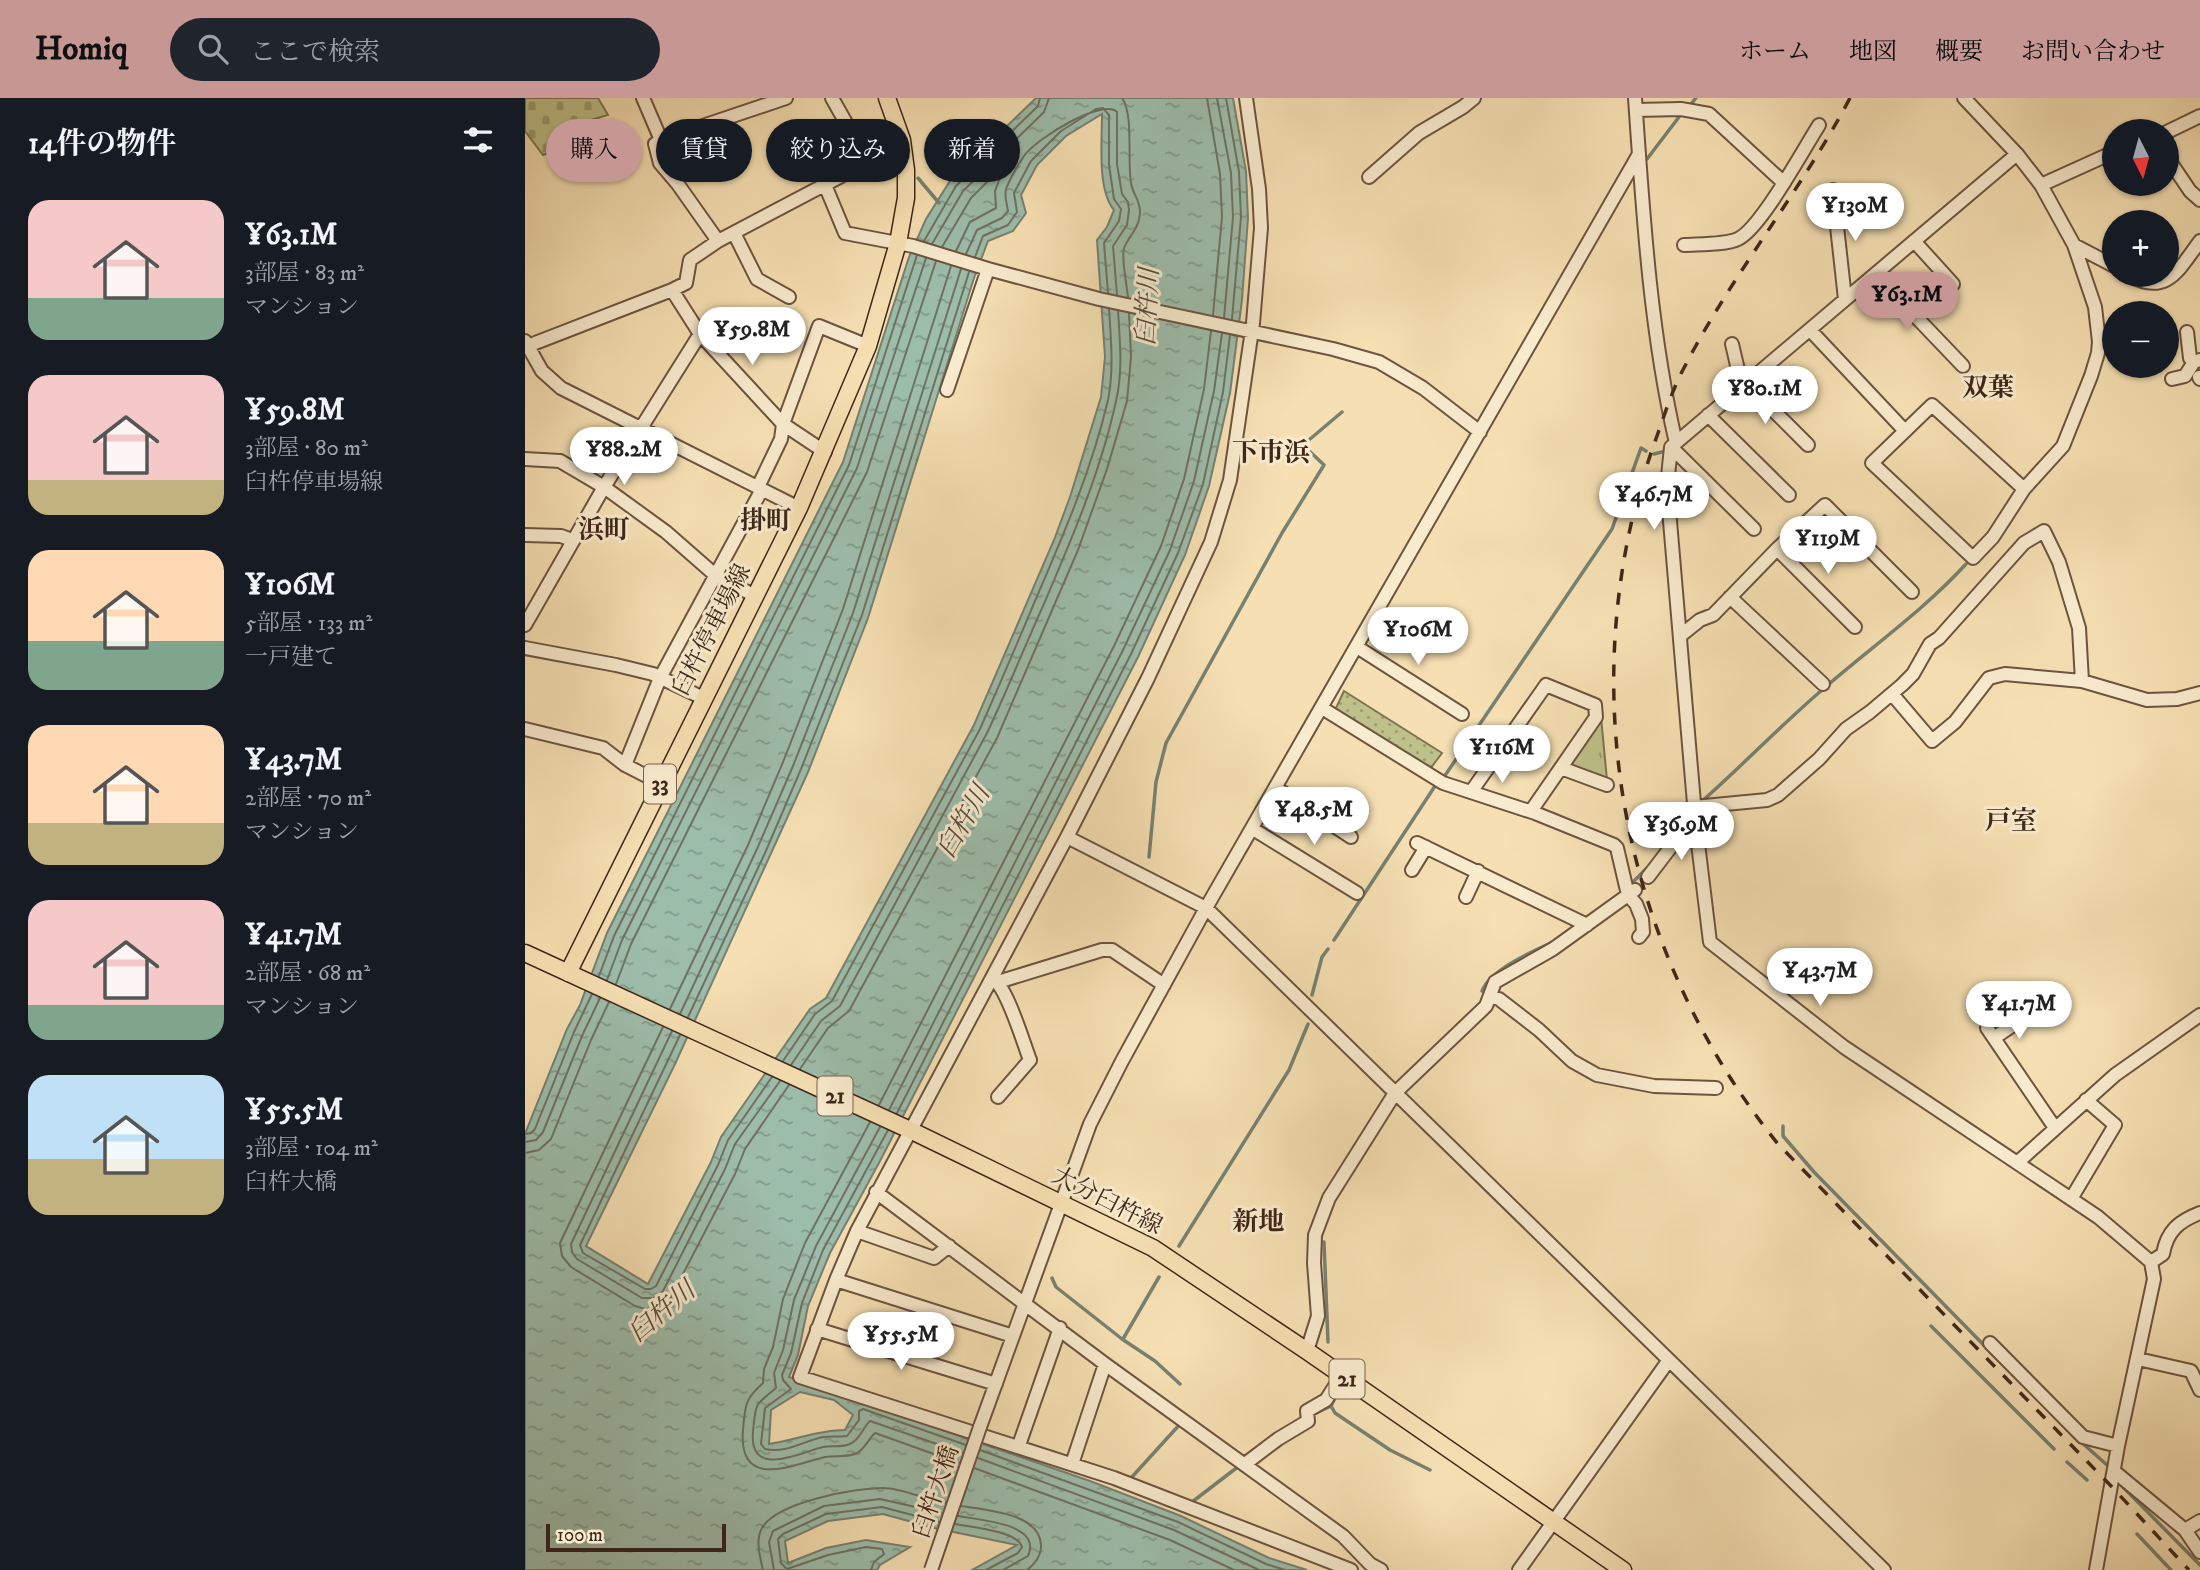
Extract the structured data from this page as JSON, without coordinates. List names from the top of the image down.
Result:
{
  "streets": {
    "main road": [
      "臼杵停車場線",
      "33",
      "21",
      "大分臼杵線"
    ],
    "street": ["臼杵大橋"]
  },
  "crossings": [
    ["臼杵停車場線", "大分臼杵線"],
    ["大分臼杵線", "臼杵大橋"]
  ],
  "districts": [
    "双葉",
    "下市浜",
    "掛町",
    "浜町",
    "戸室",
    "新地"
  ],
  "water": ["臼杵川"],
  "scale_bar": "100 m",
  "north": "bottom",
  "page": {
    "header": "Homiq",
    "search": "ここで検索",
    "nav": [
      "ホーム",
      "地図",
      "概要",
      "お問い合わせ"
    ],
    "heading": "14件の物件",
    "map_buttons": ["+", "−"],
    "chip": [
      "購入",
      "賃貸",
      "絞り込み",
      "新着"
    ],
    "list": [
      {
        "name": "¥63.1M",
        "note": "3部屋 · 83 m² · マンション"
      },
      {
        "name": "¥59.8M",
        "note": "3部屋 · 80 m² · 臼杵停車場線"
      },
      {
        "name": "¥106M",
        "note": "5部屋 · 133 m² · 一戸建て"
      },
      {
        "name": "¥43.7M",
        "note": "2部屋 · 70 m² · マンション"
      },
      {
        "name": "¥41.7M",
        "note": "2部屋 · 68 m² · マンション"
      },
      {
        "name": "¥55.5M",
        "note": "3部屋 · 104 m² · 臼杵大橋"
      }
    ],
    "price": [
      "¥130M",
      "¥63.1M",
      "¥59.8M",
      "¥80.1M",
      "¥88.2M",
      "¥46.7M",
      "¥119M",
      "¥106M",
      "¥116M",
      "¥48.5M",
      "¥36.9M",
      "¥43.7M",
      "¥41.7M",
      "¥55.5M"
    ],
    "scale": "100 m"
  }
}
